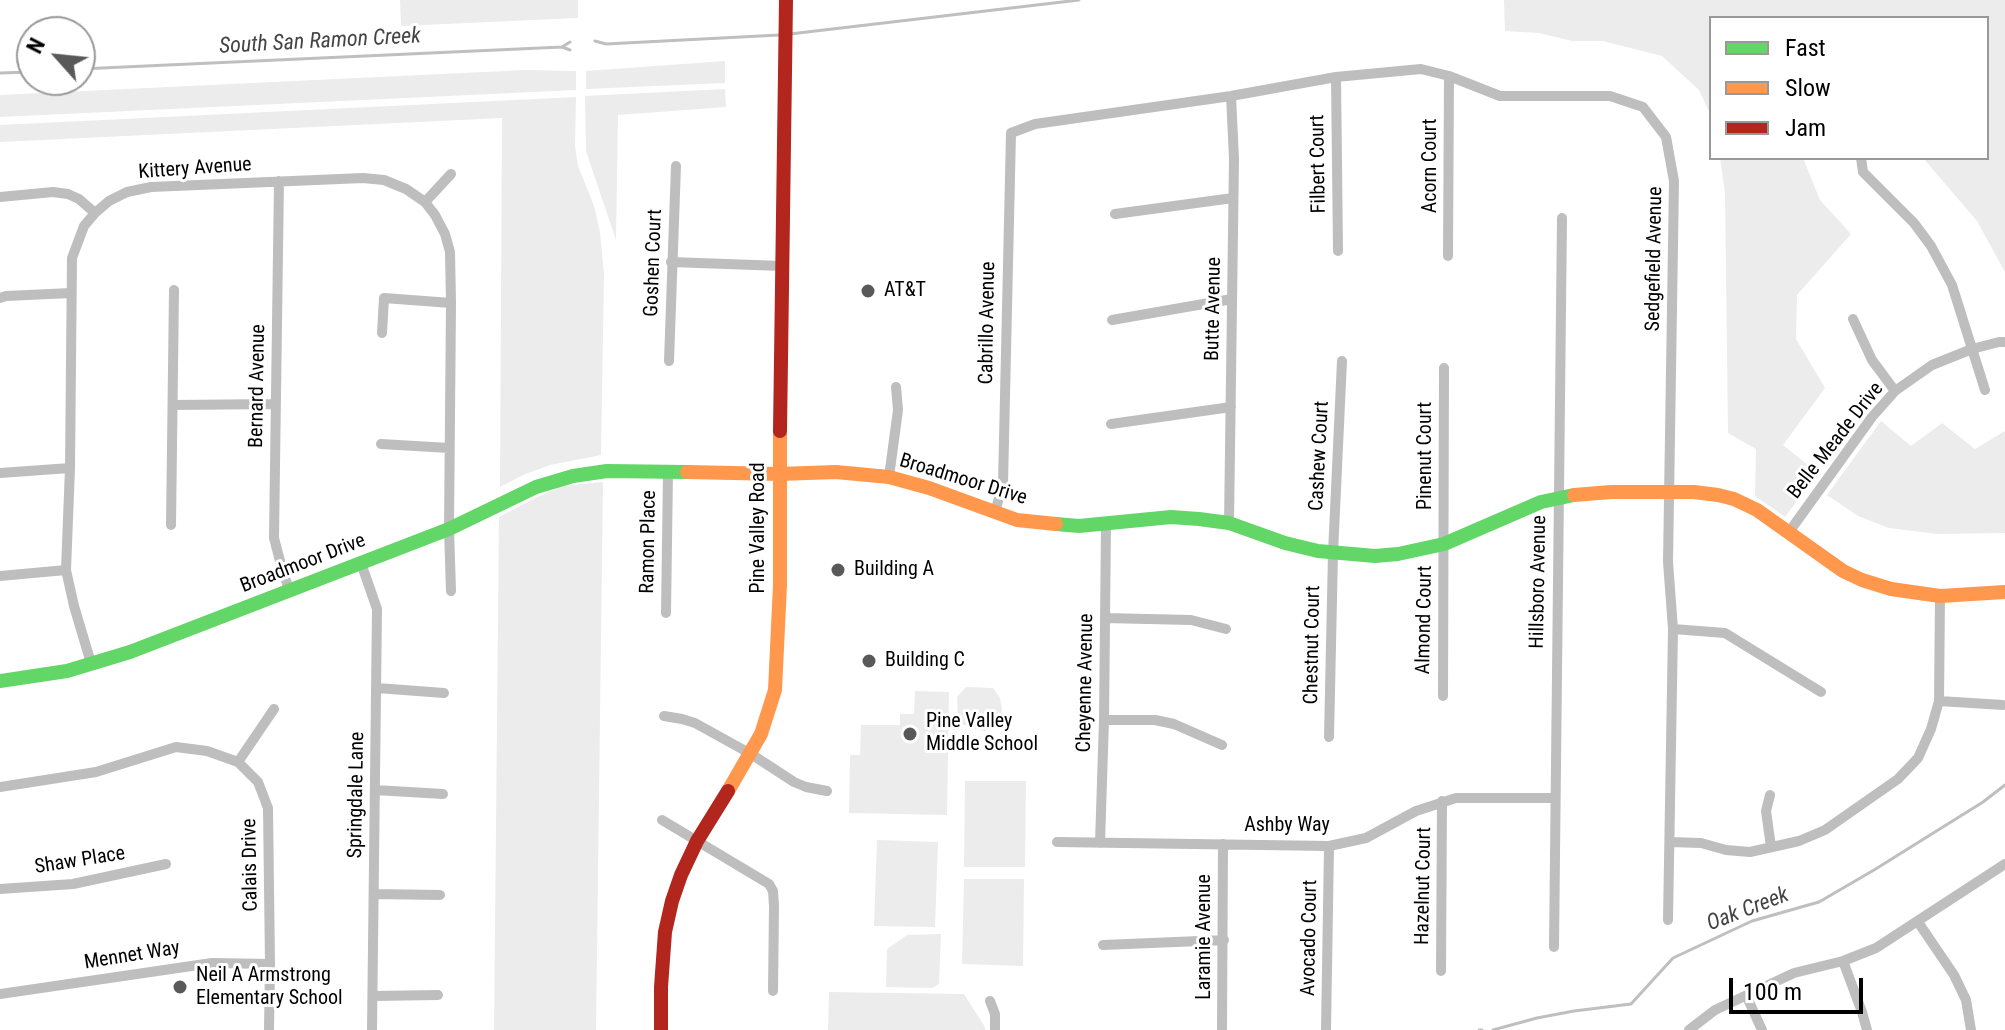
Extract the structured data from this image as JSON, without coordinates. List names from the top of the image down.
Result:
{
  "streets": {
    "street": [
      "Filbert Court",
      "Acorn Court",
      "Kittery Avenue",
      "Sedgefield Avenue",
      "Goshen Court",
      "Butte Avenue",
      "Cabrillo Avenue",
      "Bernard Avenue",
      "Belle Meade Drive",
      "Cashew Court",
      "Pinenut Court",
      "Broadmoor Drive",
      "Pine Valley Road",
      "Ramon Place",
      "Hillsboro Avenue",
      "Almond Court",
      "Chestnut Court",
      "Cheyenne Avenue",
      "Springdale Lane",
      "Ashby Way",
      "Shaw Place",
      "Calais Drive",
      "Hazelnut Court",
      "Laramie Avenue",
      "Avocado Court",
      "Mennet Way"
    ]
  },
  "crossings": [
    ["Filbert Court", "Sedgefield Avenue"],
    ["Acorn Court", "Sedgefield Avenue"],
    ["Kittery Avenue", "Bernard Avenue"],
    ["Kittery Avenue", "Broadmoor Drive"],
    ["Sedgefield Avenue", "Butte Avenue"],
    ["Sedgefield Avenue", "Cabrillo Avenue"],
    ["Sedgefield Avenue", "Broadmoor Drive"],
    ["Butte Avenue", "Broadmoor Drive"],
    ["Cabrillo Avenue", "Broadmoor Drive"],
    ["Bernard Avenue", "Broadmoor Drive"],
    ["Belle Meade Drive", "Broadmoor Drive"],
    ["Cashew Court", "Broadmoor Drive"],
    ["Cashew Court", "Chestnut Court"],
    ["Pinenut Court", "Broadmoor Drive"],
    ["Pinenut Court", "Almond Court"],
    ["Broadmoor Drive", "Pine Valley Road"],
    ["Broadmoor Drive", "Ramon Place"],
    ["Broadmoor Drive", "Hillsboro Avenue"],
    ["Broadmoor Drive", "Almond Court"],
    ["Broadmoor Drive", "Chestnut Court"],
    ["Broadmoor Drive", "Cheyenne Avenue"],
    ["Broadmoor Drive", "Springdale Lane"],
    ["Hillsboro Avenue", "Ashby Way"],
    ["Cheyenne Avenue", "Ashby Way"],
    ["Ashby Way", "Hazelnut Court"],
    ["Ashby Way", "Laramie Avenue"],
    ["Ashby Way", "Avocado Court"],
    ["Calais Drive", "Mennet Way"]
  ],
  "water": ["South San Ramon Creek", "Oak Creek"],
  "places": [
    "AT&T",
    "Building A",
    "Building C",
    "Pine Valley Middle School",
    "Neil A Armstrong Elementary School"
  ],
  "legend": ["Fast", "Slow", "Jam"],
  "scale_bar": "100 m",
  "north": "top left"
}
